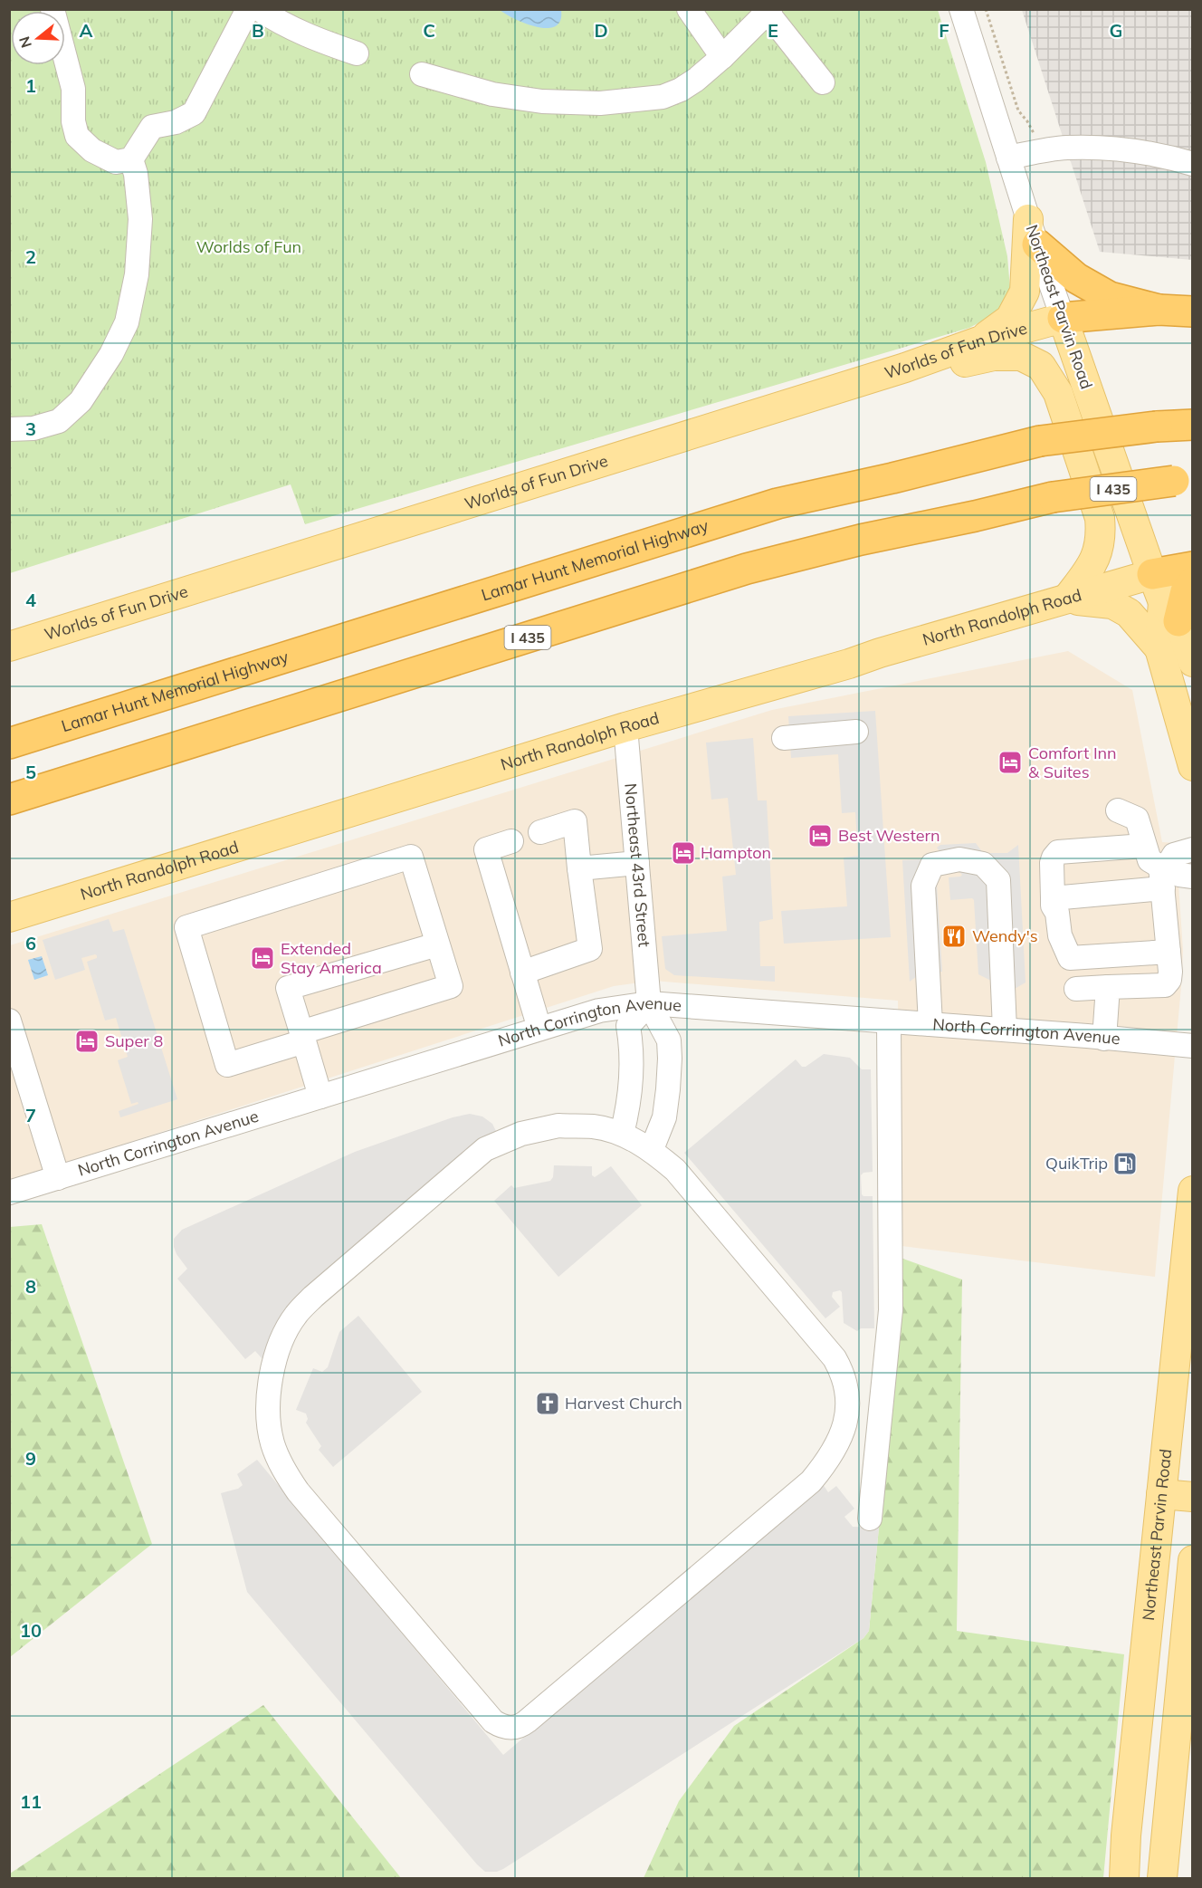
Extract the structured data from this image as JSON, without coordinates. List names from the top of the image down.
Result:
{
  "streets": {
    "highway": ["I 435", "Lamar Hunt Memorial Highway"],
    "main road": ["Northeast Parvin Road", "Worlds of Fun Drive", "North Randolph Road"],
    "street": ["Northeast 43rd Street", "North Corrington Avenue"]
  },
  "crossings": [
    ["Northeast Parvin Road", "Worlds of Fun Drive"],
    ["Northeast Parvin Road", "North Randolph Road"],
    ["North Randolph Road", "Northeast 43rd Street"],
    ["Northeast 43rd Street", "North Corrington Avenue"]
  ],
  "parks": ["Worlds of Fun"],
  "places": {
    "hotel": [
      "Comfort Inn & Suites",
      "Best Western",
      "Hampton",
      "Extended Stay America",
      "Super 8"
    ],
    "restaurant": ["Wendy's"],
    "fuel station": ["QuikTrip"],
    "church": ["Harvest Church"]
  },
  "north": "left",
  "grid": {
    "columns": [
      "A",
      "B",
      "C",
      "D",
      "E",
      "F",
      "G"
    ],
    "rows": [
      "1",
      "2",
      "3",
      "4",
      "5",
      "6",
      "7",
      "8",
      "9",
      "10",
      "11"
    ]
  }
}
